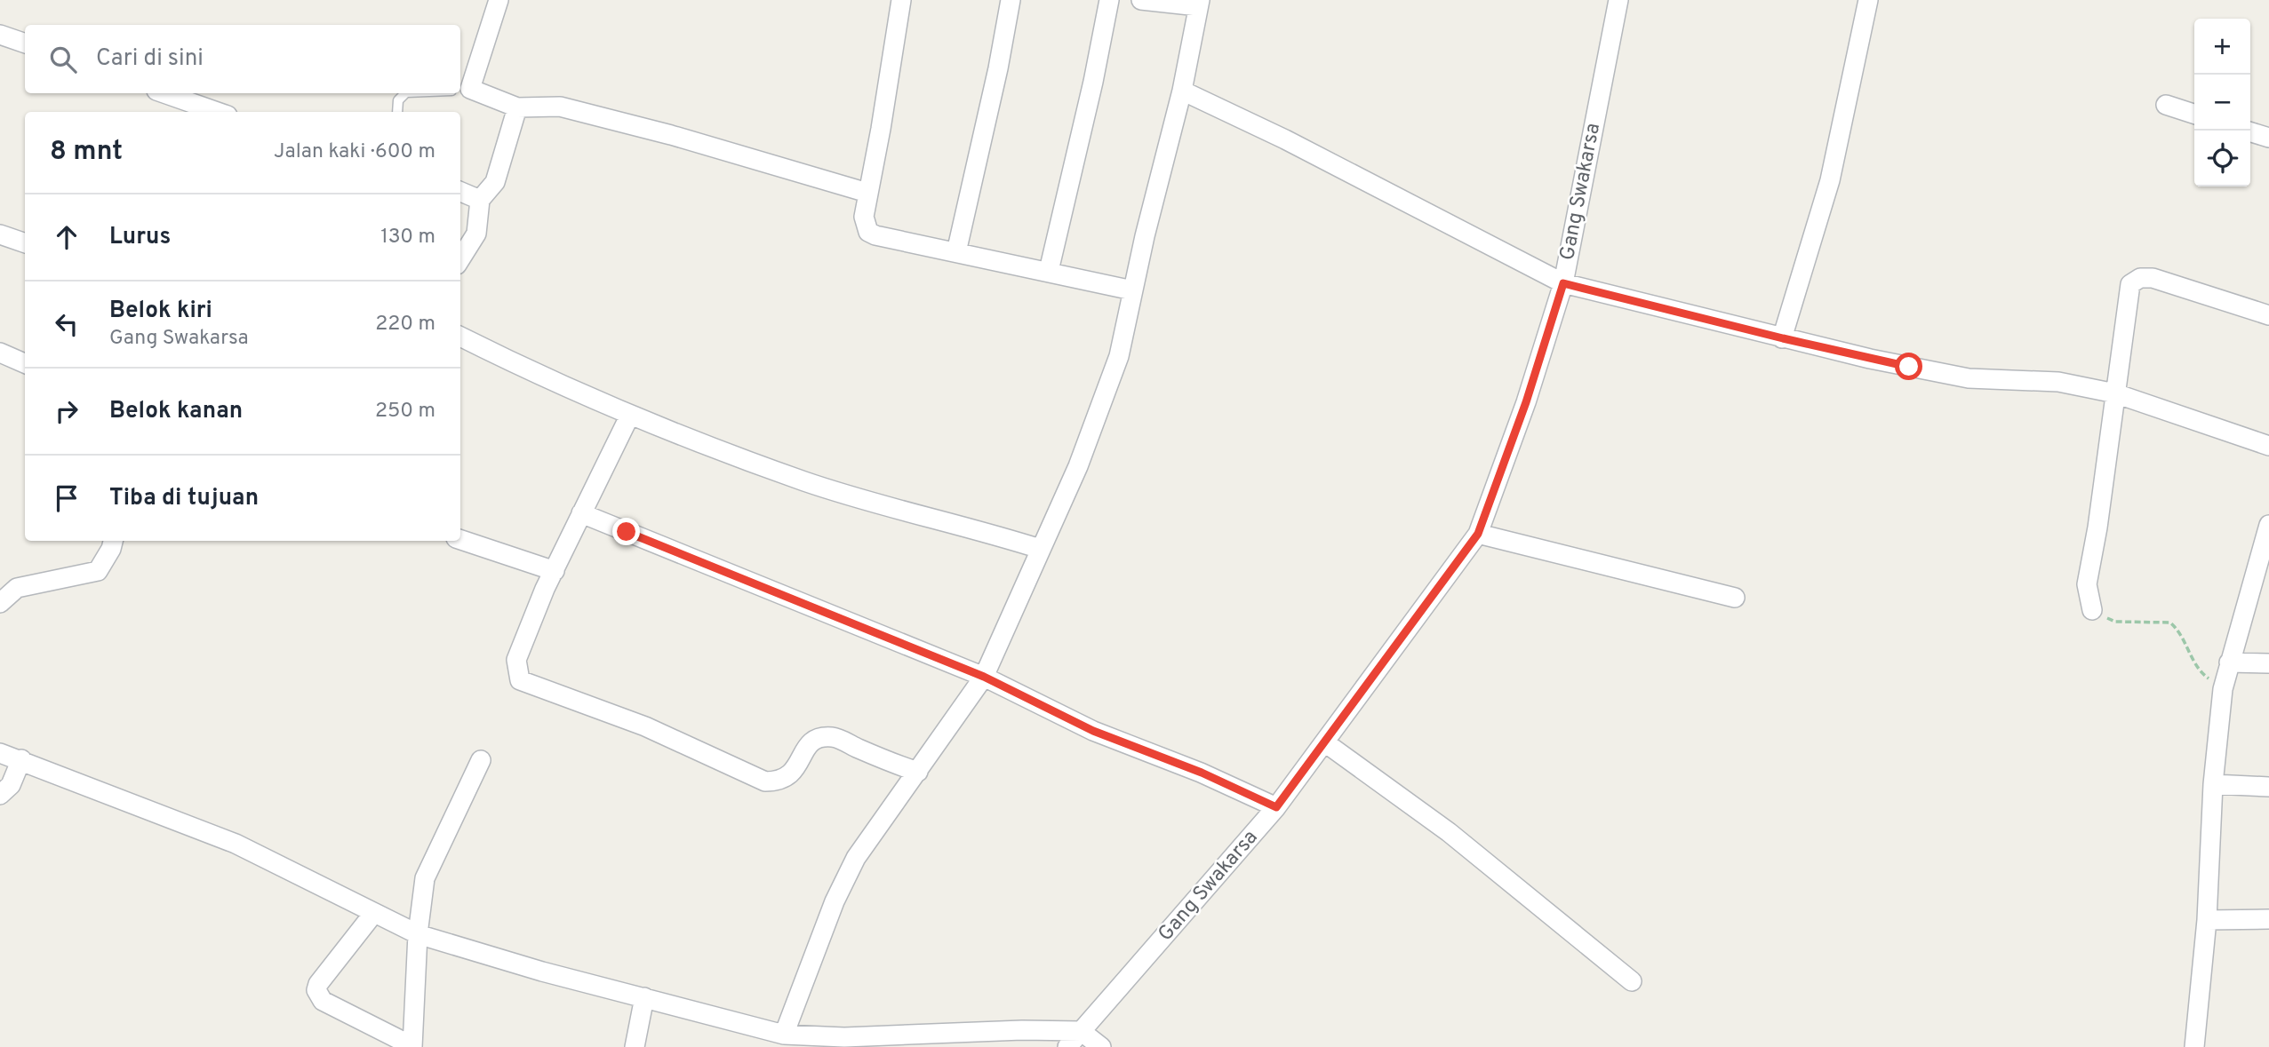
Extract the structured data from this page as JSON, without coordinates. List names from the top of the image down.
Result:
{
  "streets": {
    "street": ["Gang Swakarsa"]
  },
  "page": {
    "map_buttons": ["+", "−"],
    "search": "Cari di sini",
    "heading": ["8 mnt", "Jalan kaki · 600 m"],
    "list": [
      ["Lurus", "130 m"],
      ["Belok kiri", "Gang Swakarsa", "220 m"],
      ["Belok kanan", "250 m"],
      "Tiba di tujuan"
    ]
  }
}
